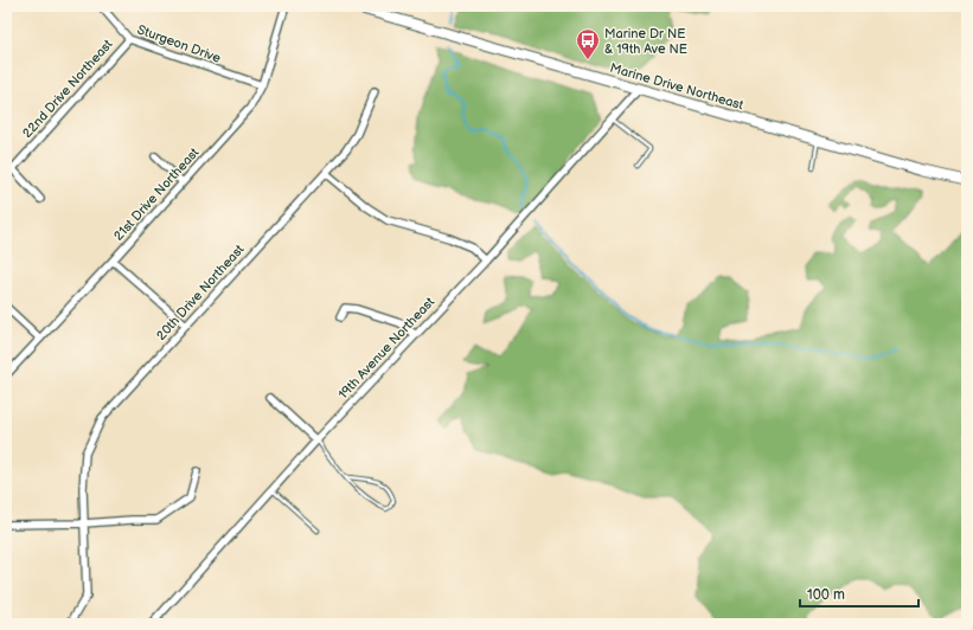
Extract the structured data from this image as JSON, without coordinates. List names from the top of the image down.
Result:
{
  "streets": {
    "main road": ["Marine Drive Northeast"],
    "street": [
      "Sturgeon Drive",
      "22nd Drive Northeast",
      "21st Drive Northeast",
      "20th Drive Northeast",
      "19th Avenue Northeast"
    ]
  },
  "crossings": [
    ["Sturgeon Drive", "22nd Drive Northeast"],
    ["Sturgeon Drive", "21st Drive Northeast"],
    ["Marine Drive Northeast", "19th Avenue Northeast"]
  ],
  "places": {
    "bus stop": ["Marine Dr NE & 19th Ave NE"]
  },
  "scale_bar": "100 m"
}
